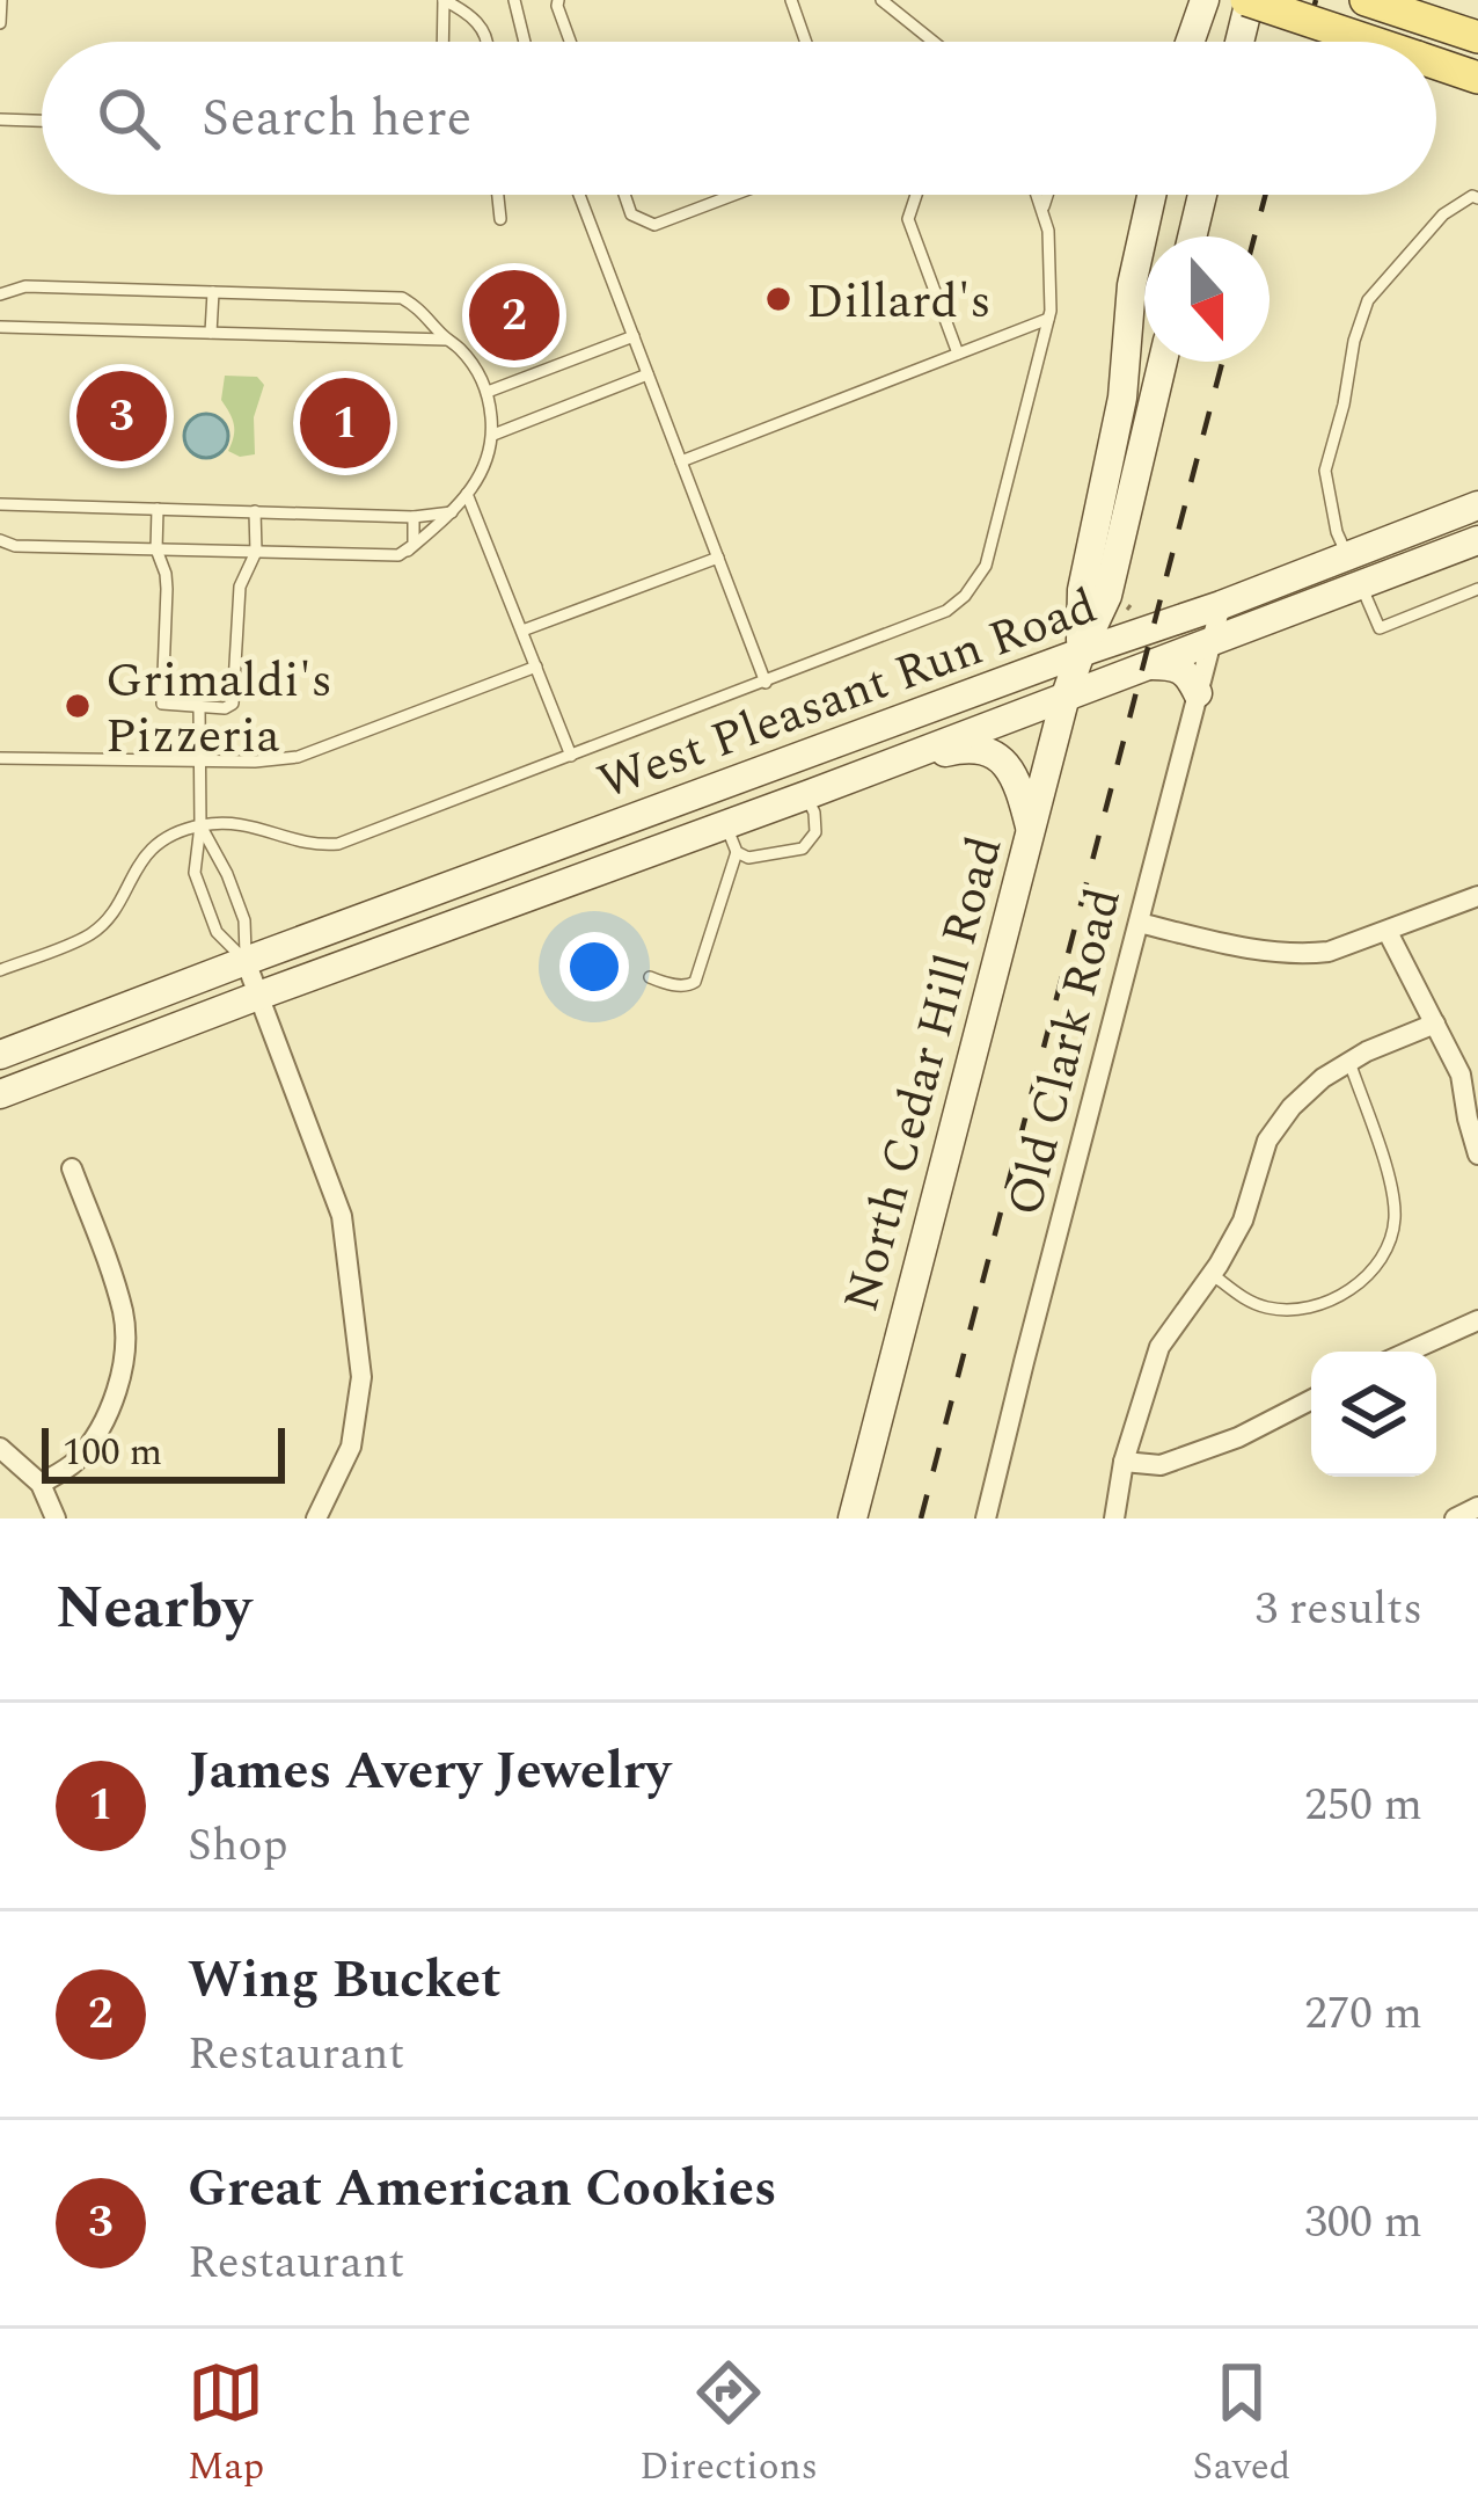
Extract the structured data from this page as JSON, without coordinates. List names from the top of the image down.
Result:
{
  "streets": {
    "main road": ["West Pleasant Run Road", "North Cedar Hill Road"],
    "street": ["Old Clark Road"]
  },
  "crossings": [
    ["West Pleasant Run Road", "Old Clark Road"],
    ["West Pleasant Run Road", "North Cedar Hill Road"]
  ],
  "places": ["Dillard's", "Grimaldi's Pizzeria"],
  "scale_bar": "100 m",
  "north": "bottom",
  "page": {
    "search": "Search here",
    "pins": ["2", "3", "1"],
    "scale": "100 m",
    "heading": ["Nearby", "3 results"],
    "list": [
      {
        "mark": "1",
        "name": "James Avery Jewelry",
        "note": "Shop",
        "value": "250 m"
      },
      {
        "mark": "2",
        "name": "Wing Bucket",
        "note": "Restaurant",
        "value": "270 m"
      },
      {
        "mark": "3",
        "name": "Great American Cookies",
        "note": "Restaurant",
        "value": "300 m"
      }
    ],
    "nav": ["Map", "Directions", "Saved"]
  }
}
